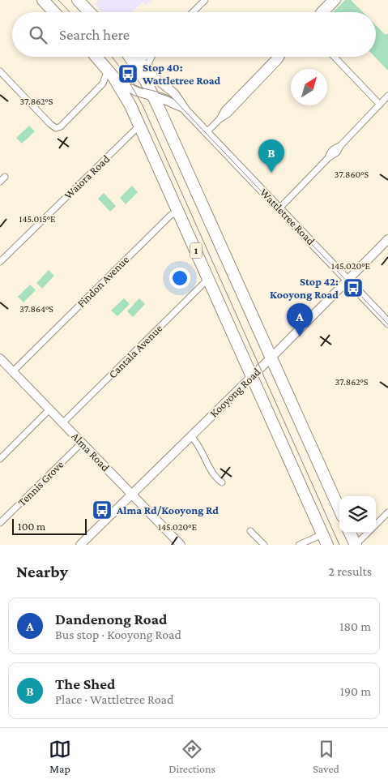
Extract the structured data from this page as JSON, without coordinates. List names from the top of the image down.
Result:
{
  "streets": {
    "highway": ["1"],
    "street": [
      "Waiora Road",
      "Wattletree Road",
      "Findon Avenue",
      "Cantala Avenue",
      "Kooyong Road",
      "Alma Road",
      "Tennis Grove"
    ]
  },
  "crossings": [
    ["Waiora Road", "1"],
    ["Wattletree Road", "1"],
    ["Wattletree Road", "Kooyong Road"],
    ["1", "Findon Avenue"],
    ["1", "Cantala Avenue"],
    ["1", "Kooyong Road"],
    ["Findon Avenue", "Alma Road"],
    ["Cantala Avenue", "Alma Road"],
    ["Kooyong Road", "Alma Road"],
    ["Alma Road", "Tennis Grove"]
  ],
  "places": {
    "bus stop": ["Stop 40: Wattletree Road", "Stop 42: Kooyong Road", "Alma Rd/Kooyong Rd"]
  },
  "scale_bar": "100 m",
  "north": "top right",
  "page": {
    "search": "Search here",
    "pins": ["B", "A"],
    "scale": "100 m",
    "heading": ["Nearby", "2 results"],
    "list": [
      {
        "mark": "A",
        "name": "Dandenong Road",
        "note": "Bus stop · Kooyong Road",
        "value": "180 m"
      },
      {
        "mark": "B",
        "name": "The Shed",
        "note": "Place · Wattletree Road",
        "value": "190 m"
      }
    ],
    "nav": ["Map", "Directions", "Saved"]
  },
  "coordinates": [
    "37.862°S",
    "37.860°S",
    "145.015°E",
    "145.020°E",
    "37.864°S"
  ]
}
